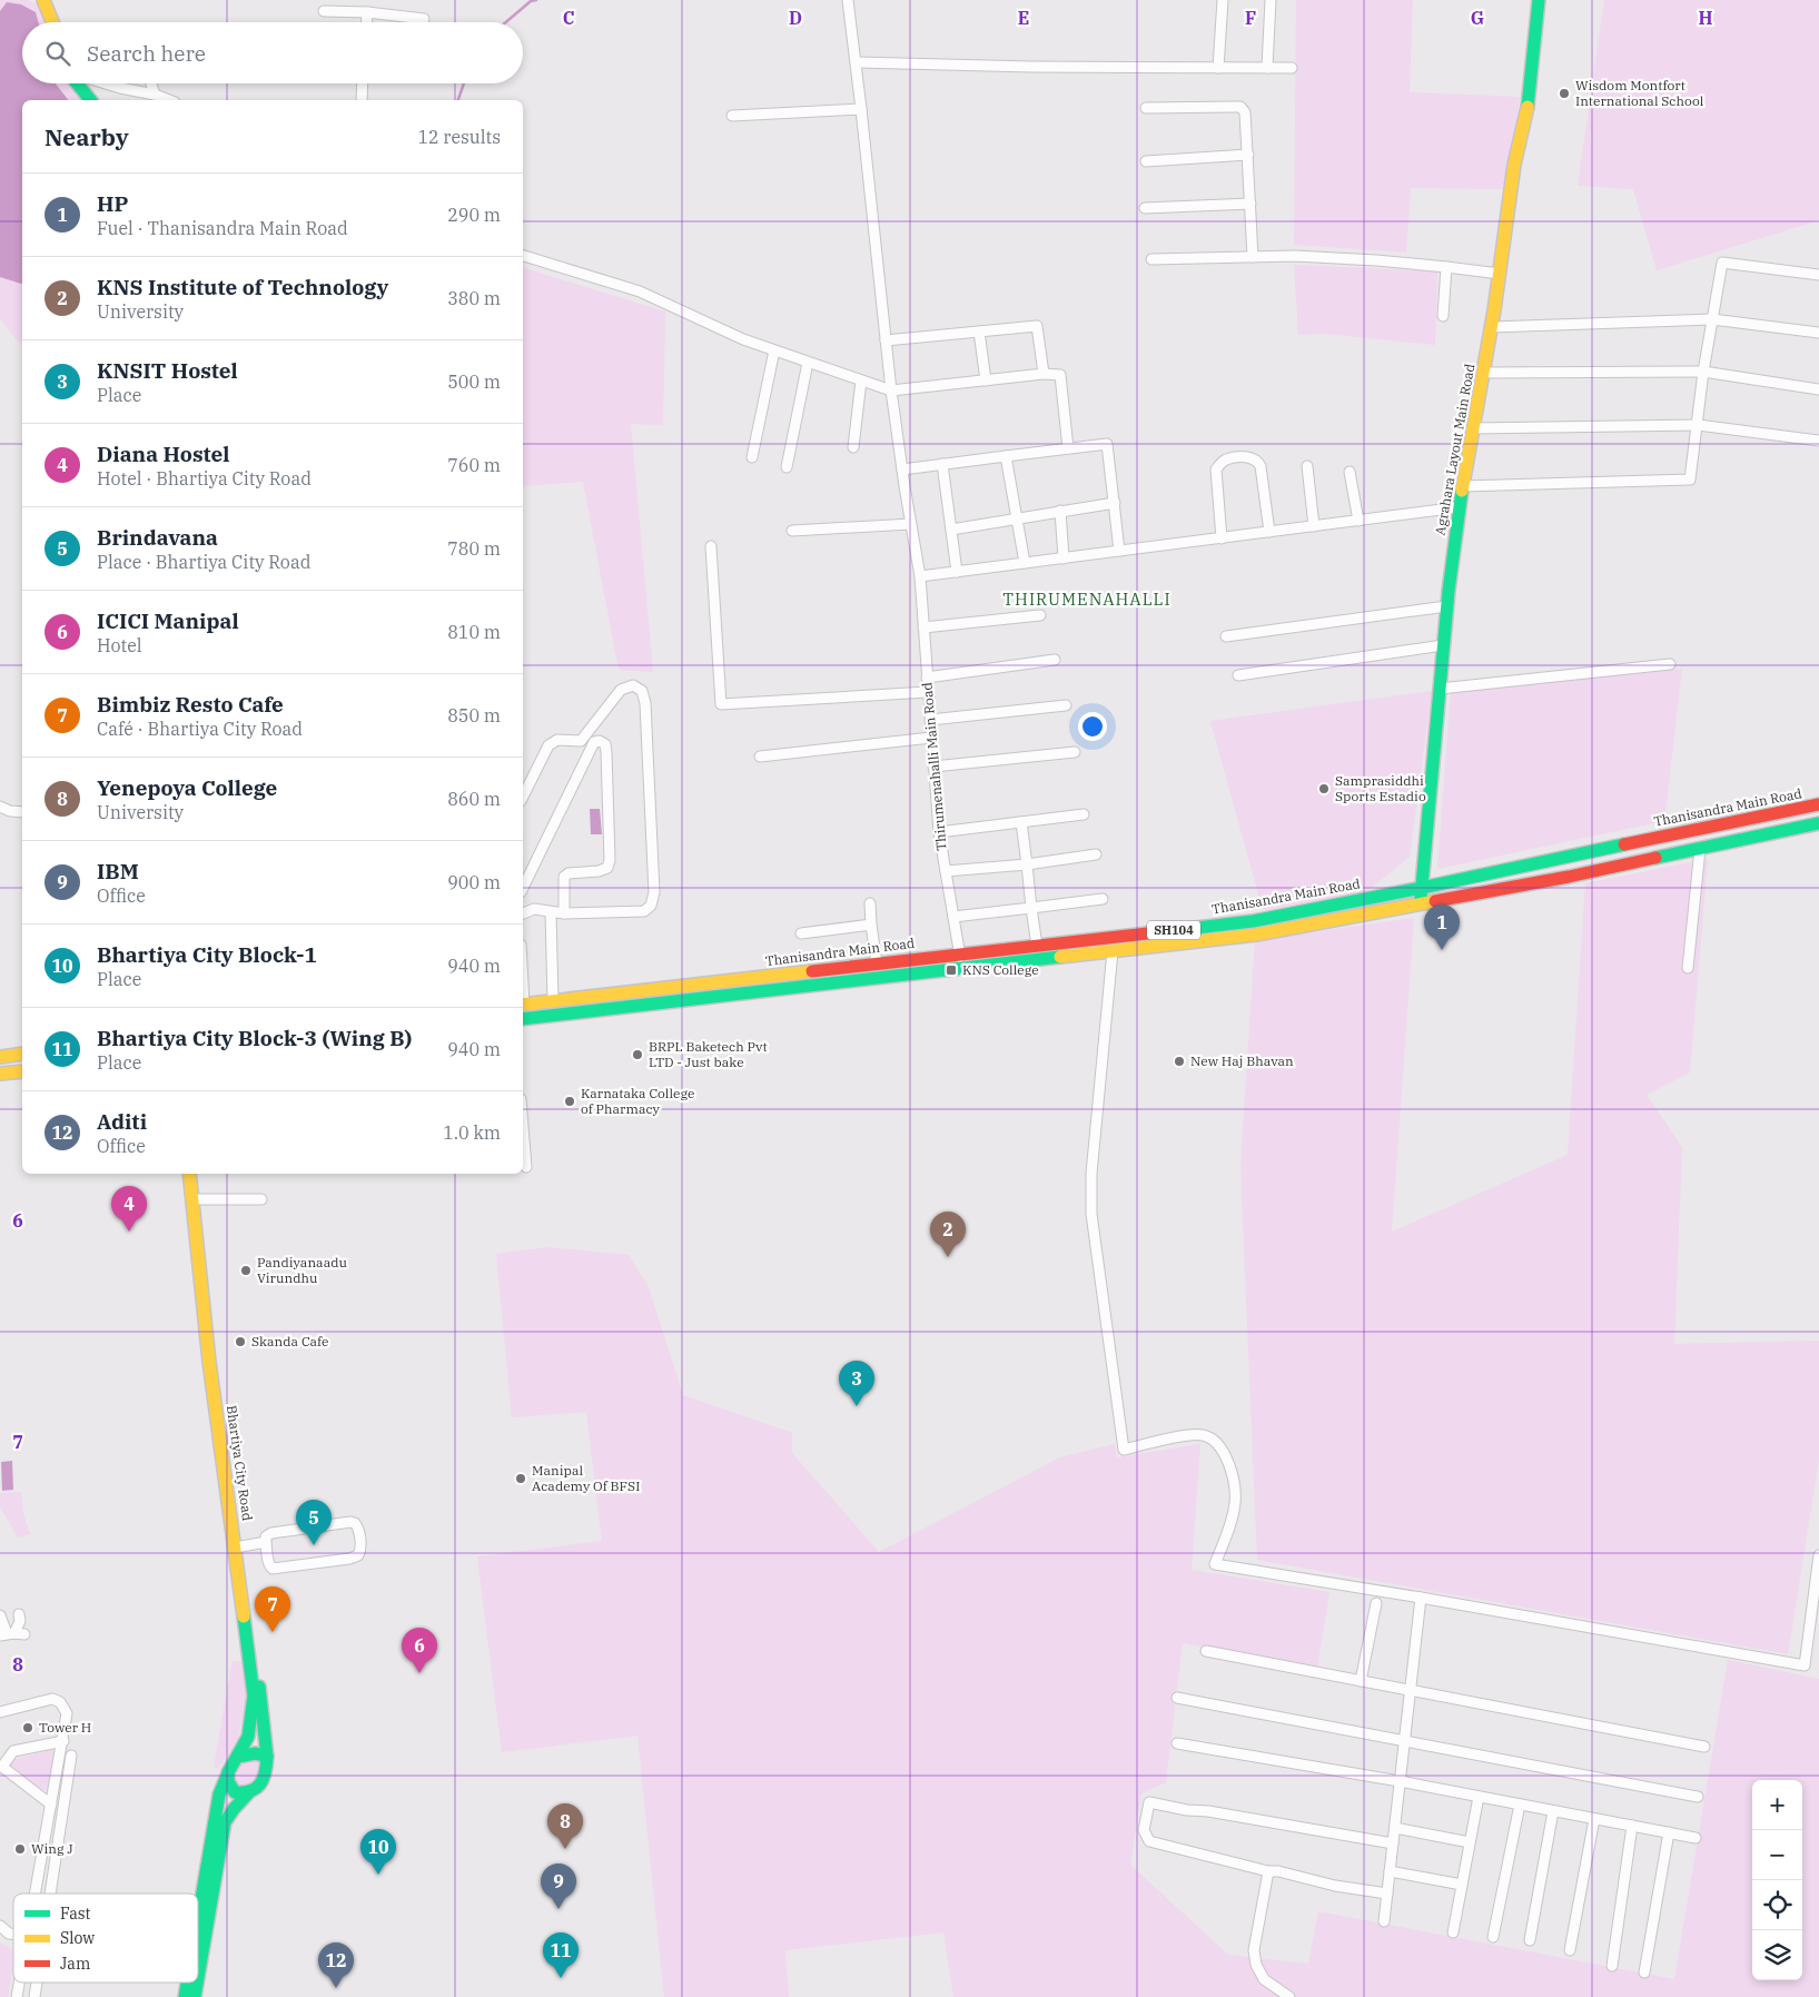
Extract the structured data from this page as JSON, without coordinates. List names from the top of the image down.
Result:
{
  "streets": {
    "main road": [
      "Agrahara Layout Main Road",
      "Thanisandra Main Road",
      "SH104",
      "Bhartiya City Road"
    ],
    "street": ["Thirumenahalli Main Road"]
  },
  "crossings": [
    ["Agrahara Layout Main Road", "Thanisandra Main Road"],
    ["Agrahara Layout Main Road", "SH104"],
    ["Thirumenahalli Main Road", "Thanisandra Main Road"],
    ["Thirumenahalli Main Road", "SH104"]
  ],
  "districts": ["THIRUMENAHALLI"],
  "places": {
    "other": [
      "Wisdom Montfort International School",
      "Samprasiddhi Sports Estadio",
      "BRPL Baketech Pvt LTD - Just bake",
      "New Haj Bhavan",
      "Karnataka College of Pharmacy",
      "Pandiyanaadu Virundhu",
      "Skanda Cafe",
      "Manipal Academy Of BFSI",
      "Tower H",
      "Wing J"
    ],
    "transit": ["KNS College"]
  },
  "legend": ["Fast", "Slow", "Jam"],
  "page": {
    "search": "Search here",
    "heading": ["Nearby", "12 results"],
    "list": [
      {
        "mark": "1",
        "name": "HP",
        "note": "Fuel · Thanisandra Main Road",
        "value": "290 m"
      },
      {
        "mark": "2",
        "name": "KNS Institute of Technology",
        "note": "University",
        "value": "380 m"
      },
      {
        "mark": "3",
        "name": "KNSIT Hostel",
        "note": "Place",
        "value": "500 m"
      },
      {
        "mark": "4",
        "name": "Diana Hostel",
        "note": "Hotel · Bhartiya City Road",
        "value": "760 m"
      },
      {
        "mark": "5",
        "name": "Brindavana",
        "note": "Place · Bhartiya City Road",
        "value": "780 m"
      },
      {
        "mark": "6",
        "name": "ICICI Manipal",
        "note": "Hotel",
        "value": "810 m"
      },
      {
        "mark": "7",
        "name": "Bimbiz Resto Cafe",
        "note": "Café · Bhartiya City Road",
        "value": "850 m"
      },
      {
        "mark": "8",
        "name": "Yenepoya College",
        "note": "University",
        "value": "860 m"
      },
      {
        "mark": "9",
        "name": "IBM",
        "note": "Office",
        "value": "900 m"
      },
      {
        "mark": "10",
        "name": "Bhartiya City Block-1",
        "note": "Place",
        "value": "940 m"
      },
      {
        "mark": "11",
        "name": "Bhartiya City Block-3 (Wing B)",
        "note": "Place",
        "value": "940 m"
      },
      {
        "mark": "12",
        "name": "Aditi",
        "note": "Office",
        "value": "1.0 km"
      }
    ],
    "pins": [
      "1",
      "4",
      "2",
      "3",
      "5",
      "7",
      "6",
      "8",
      "10",
      "9",
      "11",
      "12"
    ],
    "map_buttons": ["+", "−"]
  },
  "grid": {
    "columns": [
      "C",
      "D",
      "E",
      "F",
      "G",
      "H"
    ],
    "rows": ["6", "7", "8"]
  }
}
